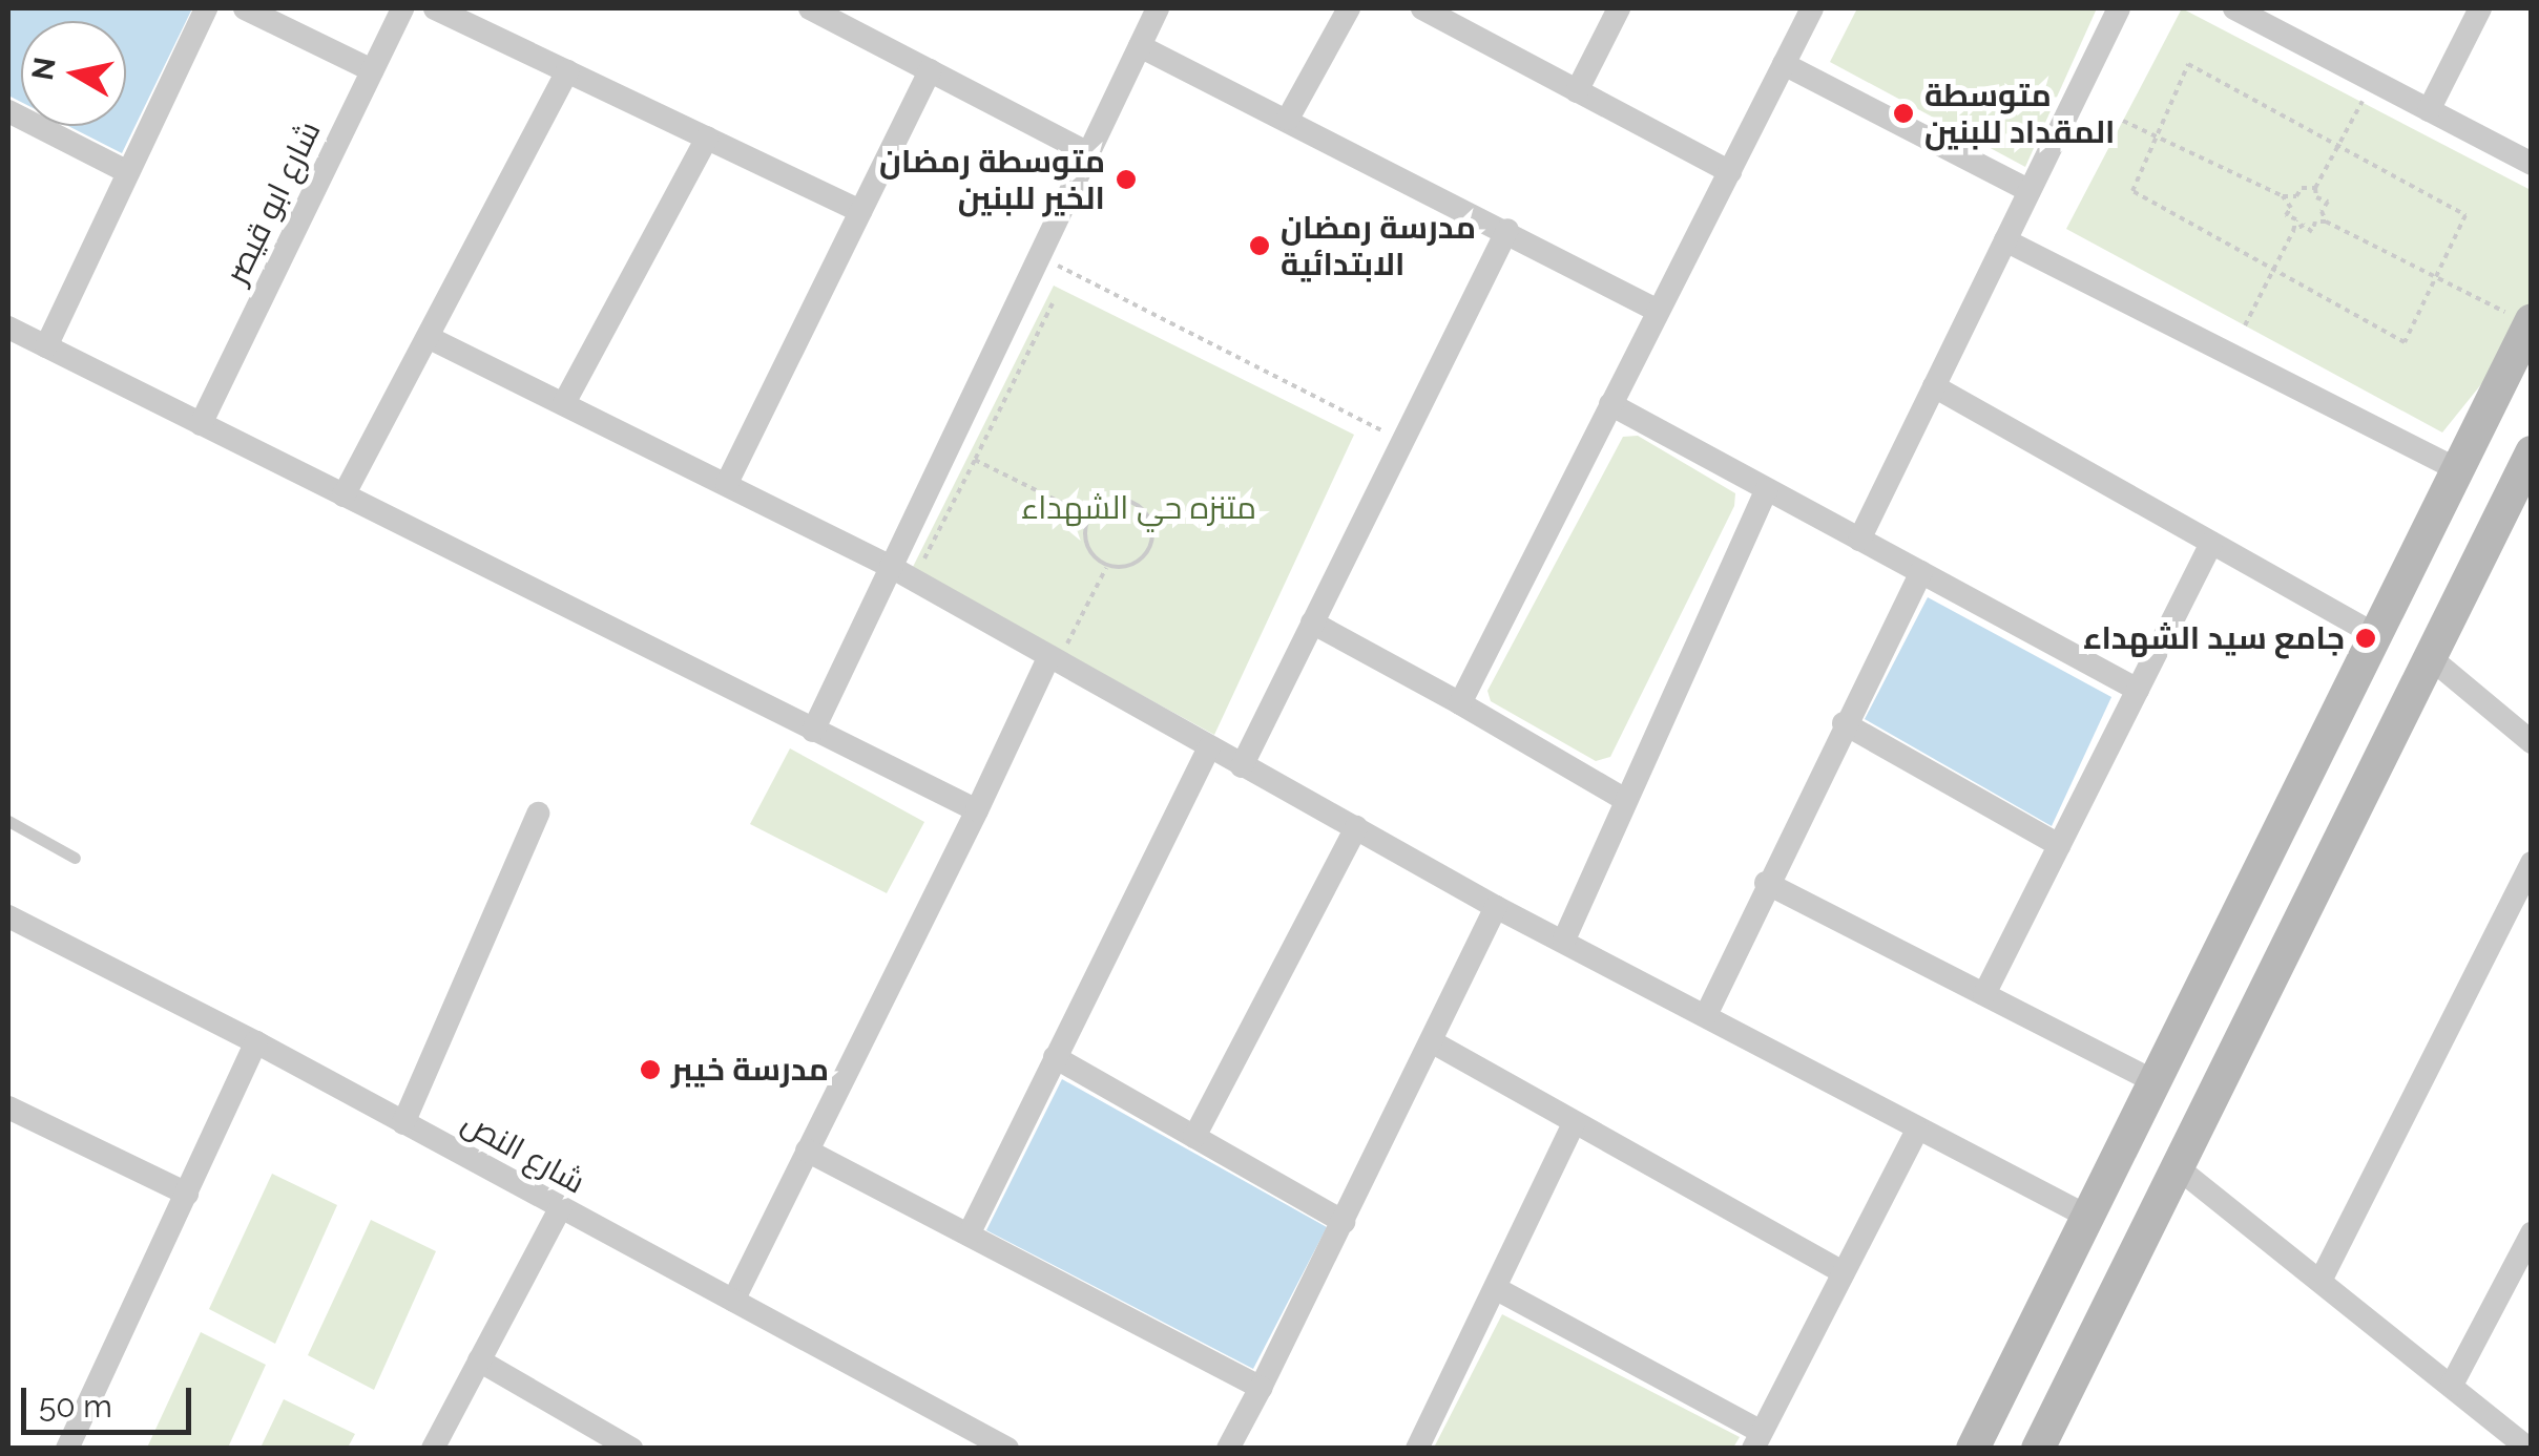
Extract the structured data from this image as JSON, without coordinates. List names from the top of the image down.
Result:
{
  "streets": {
    "street": ["شارع ابو قيصر", "شارع النص"]
  },
  "parks": ["متنزه حي الشهداء"],
  "places": [
    "متوسطة المقداد للبنين",
    "متوسطة رمضان الخير للبنين",
    "مدرسة رمضان الابتدائية",
    "جامع سيد الشهداء",
    "مدرسة خيبر"
  ],
  "scale_bar": "50 m",
  "north": "left"
}
